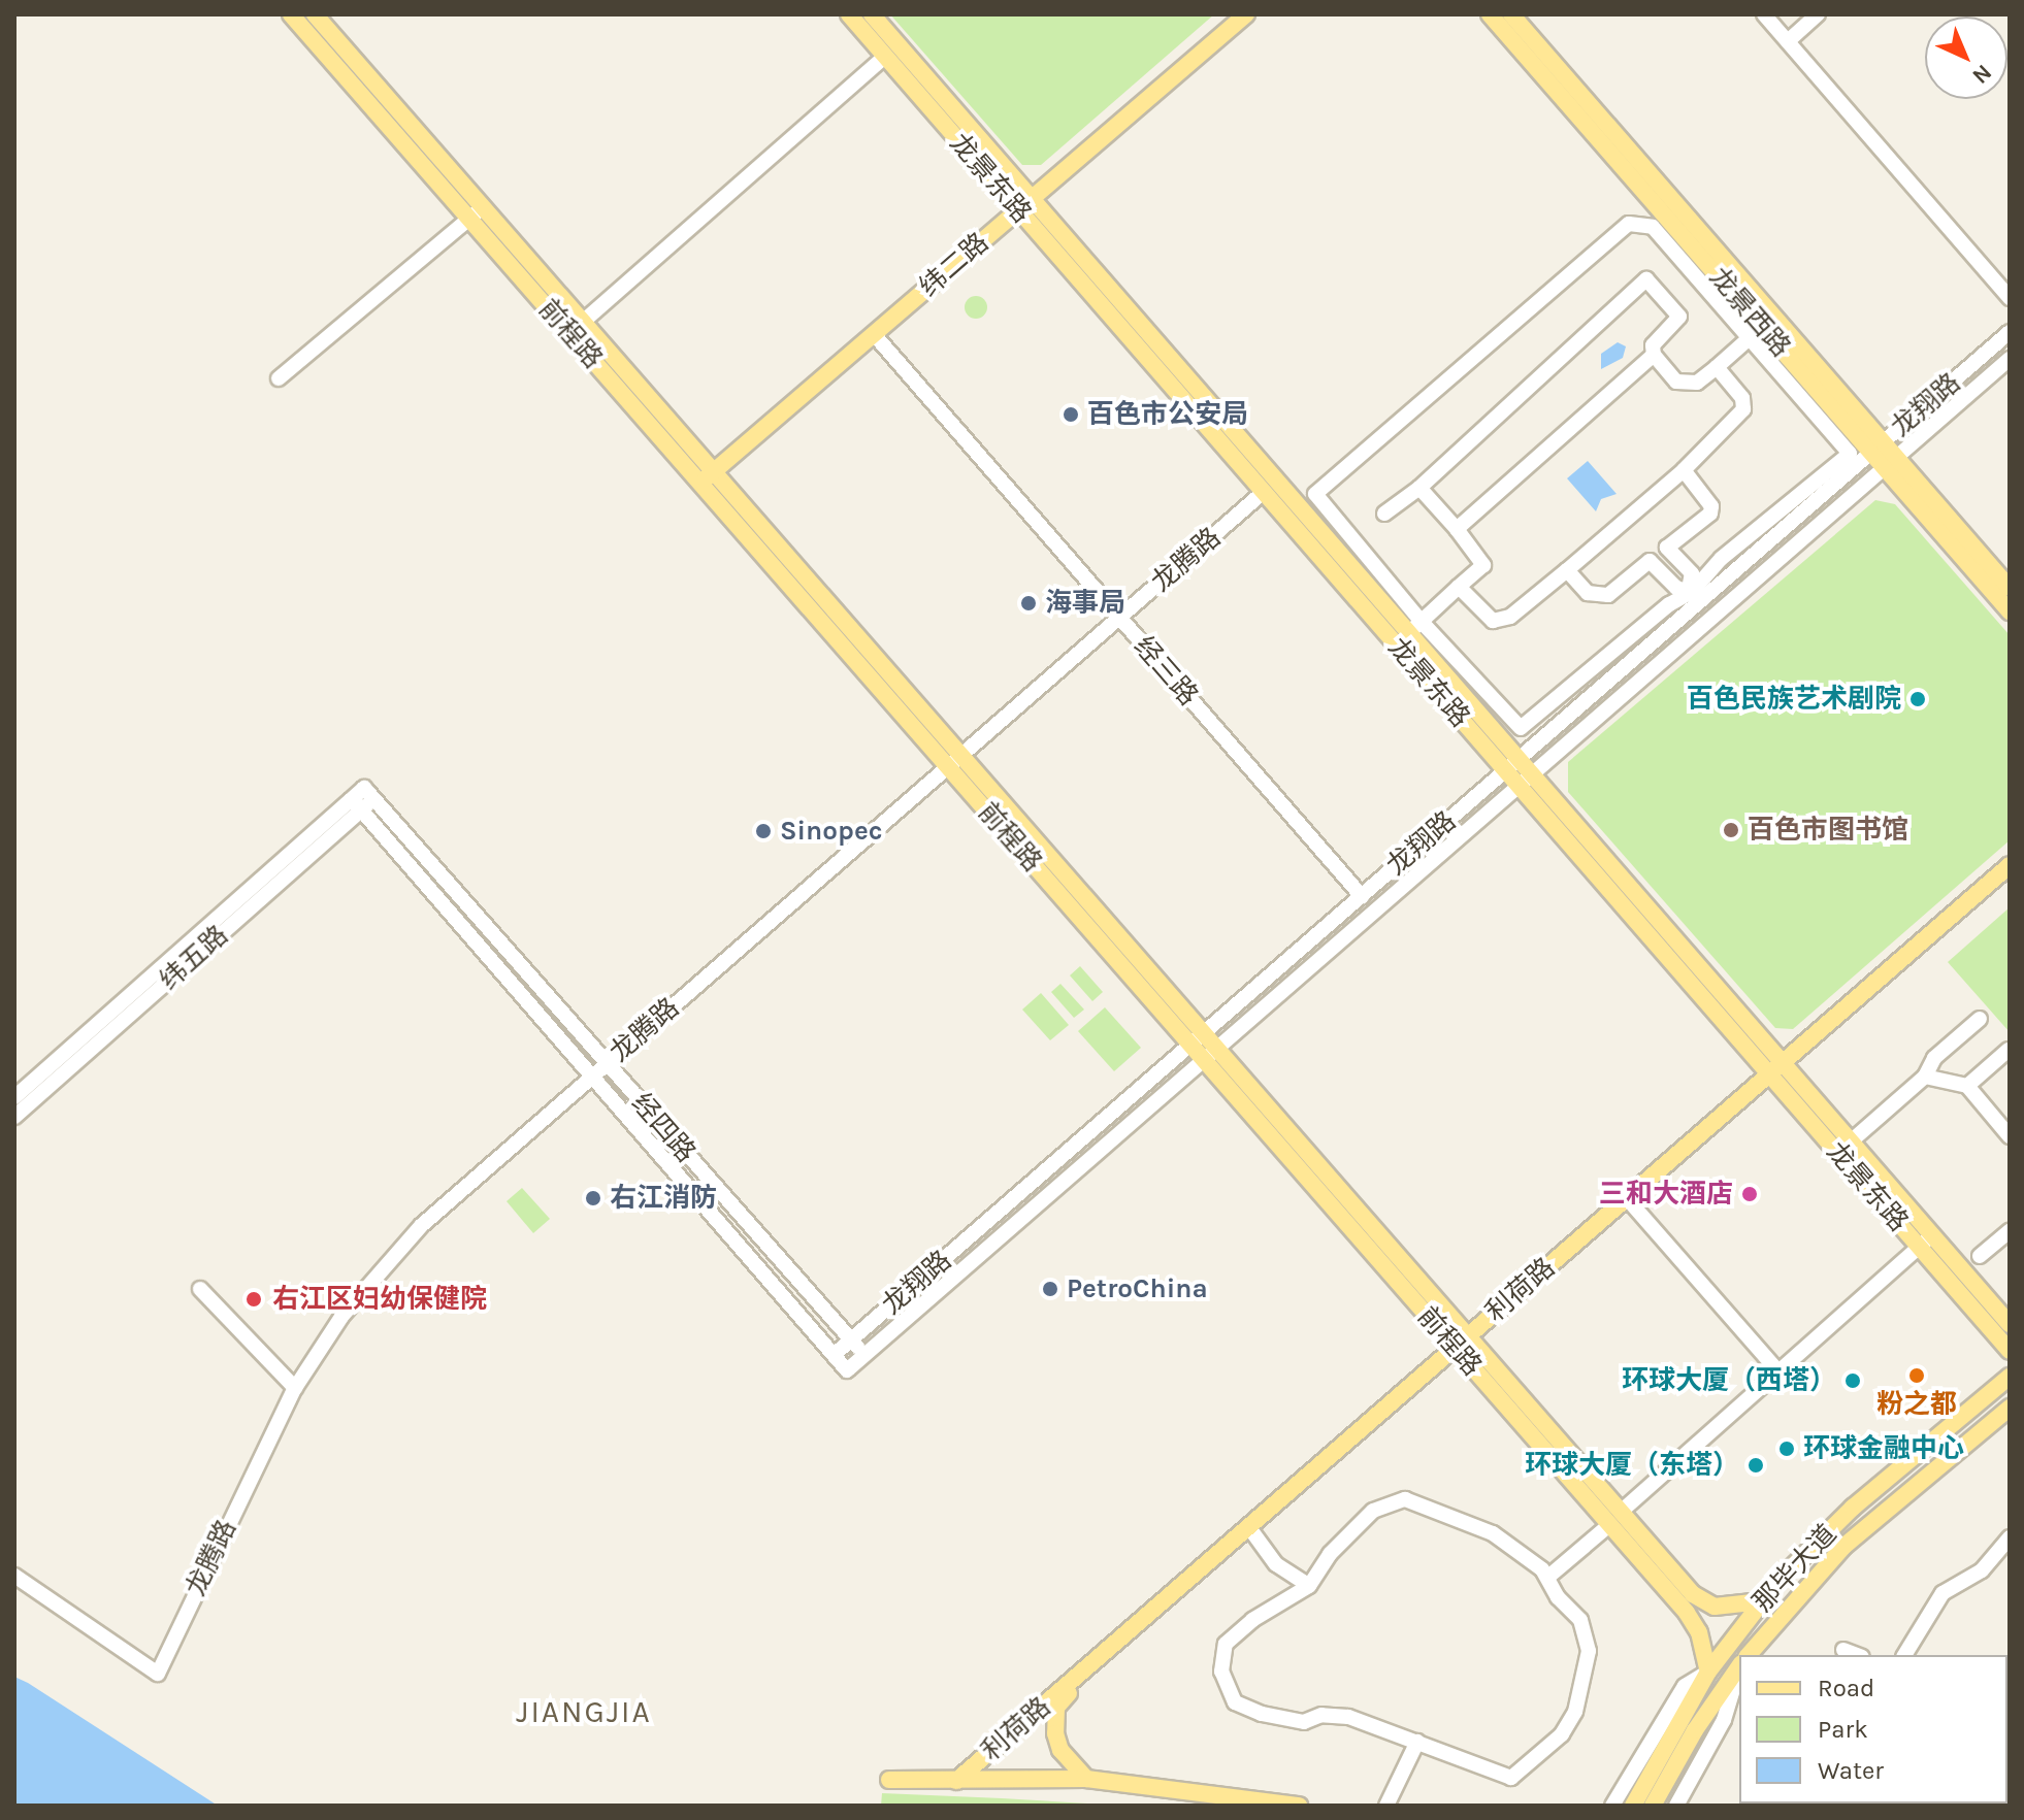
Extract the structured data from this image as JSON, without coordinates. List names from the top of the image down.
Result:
{
  "streets": {
    "main road": [
      "龙景东路",
      "纬二路",
      "龙景西路",
      "前程路",
      "利荷路",
      "那毕大道"
    ],
    "street": [
      "龙翔路",
      "龙腾路",
      "经三路",
      "纬五路",
      "经四路"
    ]
  },
  "crossings": [
    ["龙景东路", "纬二路"],
    ["龙景东路", "龙翔路"],
    ["龙景东路", "龙腾路"],
    ["龙景东路", "利荷路"],
    ["纬二路", "前程路"],
    ["纬二路", "经三路"],
    ["龙景西路", "龙翔路"],
    ["前程路", "龙翔路"],
    ["前程路", "龙腾路"],
    ["前程路", "利荷路"],
    ["前程路", "那毕大道"],
    ["龙翔路", "经三路"],
    ["龙翔路", "经四路"],
    ["龙腾路", "经三路"],
    ["龙腾路", "经四路"],
    ["纬五路", "经四路"]
  ],
  "districts": ["JIANGJIA"],
  "places": [
    "百色市公安局",
    "海事局",
    "百色民族艺术剧院",
    "百色市图书馆",
    "Sinopec",
    "三和大酒店",
    "右江消防",
    "PetroChina",
    "右江区妇幼保健院",
    "粉之都",
    "环球大厦（西塔）",
    "环球金融中心",
    "环球大厦（东塔）"
  ],
  "legend": ["Road", "Park", "Water"],
  "north": "bottom right"
}
